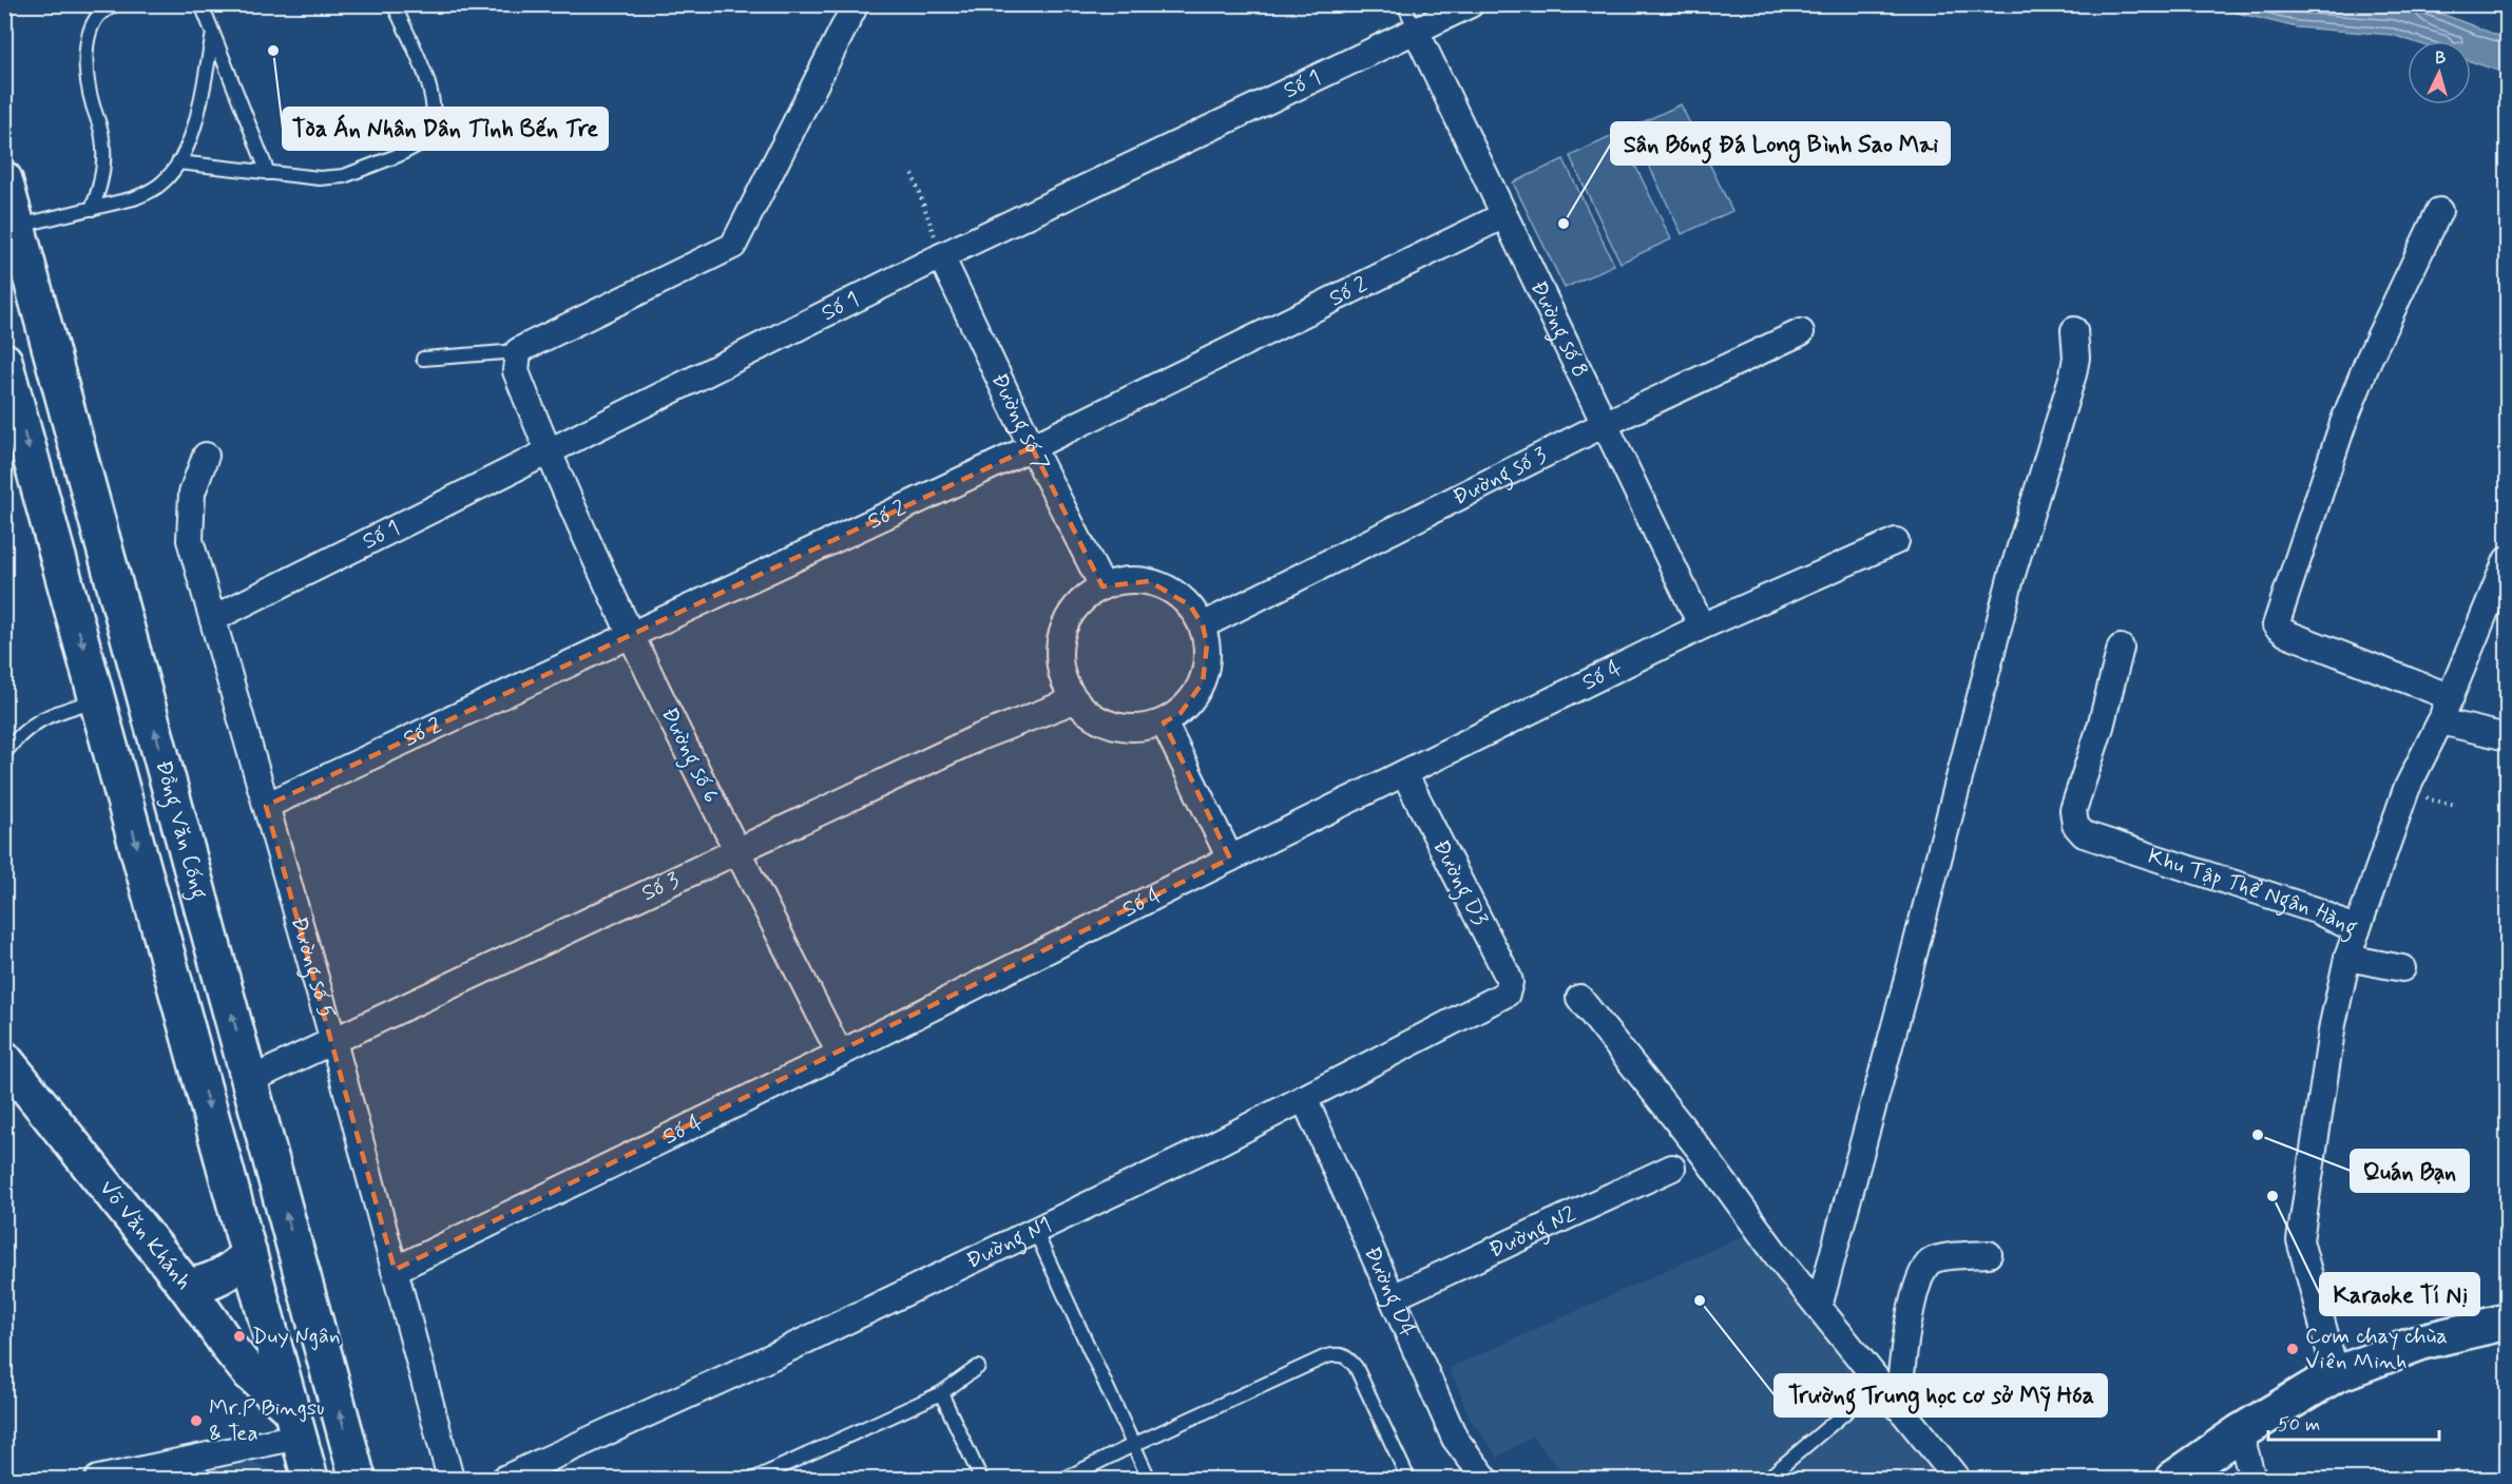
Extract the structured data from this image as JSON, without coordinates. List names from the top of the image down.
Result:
{
  "streets": {
    "main road": ["Đồng Văn Cống", "Võ Văn Khánh"],
    "street": [
      "Số 1",
      "Số 2",
      "Đường số 8",
      "Đường số 7",
      "Đường số 3",
      "Số 4",
      "Đường số 6",
      "Đường D3",
      "Số 3",
      "Khu Tập Thể Ngân Hàng",
      "Đường số 5",
      "Đường N2",
      "Đường N1",
      "Đường D4"
    ]
  },
  "crossings": [
    ["Số 1", "Đường số 8"],
    ["Số 1", "Đường số 7"],
    ["Số 1", "Đường số 6"],
    ["Số 1", "Đường số 5"],
    ["Số 2", "Đường số 8"],
    ["Số 2", "Đường số 7"],
    ["Số 2", "Đường số 6"],
    ["Số 2", "Đường số 5"],
    ["Đường số 8", "Đường số 3"],
    ["Đường số 8", "Số 4"],
    ["Đường số 7", "Đường số 3"],
    ["Đường số 7", "Số 3"],
    ["Đường số 3", "Số 3"],
    ["Số 4", "Đường số 6"],
    ["Số 4", "Đường D3"],
    ["Số 4", "Đường số 5"],
    ["Đường số 6", "Số 3"],
    ["Đồng Văn Cống", "Số 3"],
    ["Đường D3", "Đường N1"],
    ["Số 3", "Đường số 5"],
    ["Đường N2", "Đường D4"],
    ["Đường N1", "Đường D4"]
  ],
  "places": [
    "Tòa Án Nhân Dân Tỉnh Bến Tre",
    "Sân Bóng Đá Long Bình Sao Mai",
    "Quán Bạn",
    "Karaoke Tí Nị",
    "Trường Trung học cơ sở Mỹ Hóa",
    "Duy Ngân",
    "Cơm chay chùa Viên Minh",
    "Mr.P Bingsu & Tea"
  ],
  "scale_bar": "50 m",
  "north": "top"
}
